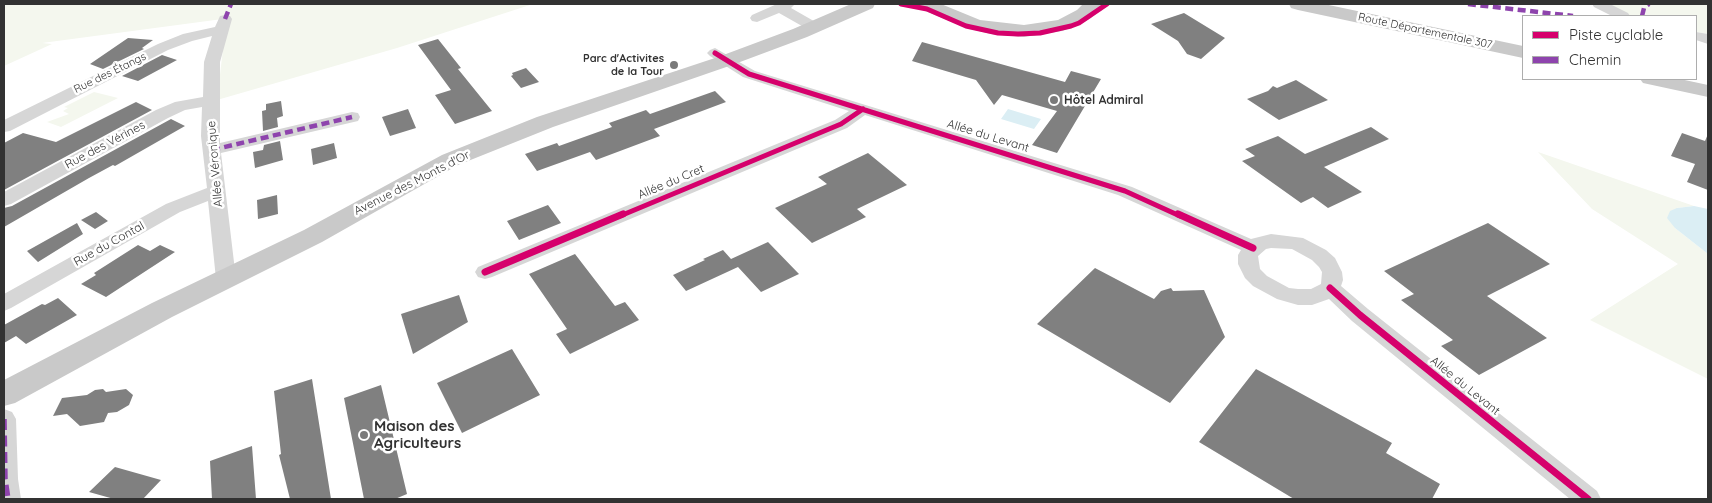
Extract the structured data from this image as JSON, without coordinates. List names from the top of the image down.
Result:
{
  "streets": {
    "main road": ["Route Départementale 307", "Avenue des Monts d'Or"],
    "street": [
      "Rue des Étangs",
      "Allée du Levant",
      "Rue des Vérines",
      "Allée Véronique",
      "Allée du Cret",
      "Rue du Contal"
    ]
  },
  "crossings": [
    ["Rue des Étangs", "Allée Véronique"],
    ["Allée du Levant", "Allée du Cret"],
    ["Allée du Levant", "Avenue des Monts d'Or"],
    ["Rue des Vérines", "Allée Véronique"],
    ["Allée Véronique", "Avenue des Monts d'Or"],
    ["Allée Véronique", "Rue du Contal"]
  ],
  "places": ["Parc d'Activites de la Tour", "Hôtel Admiral", "Maison des Agriculteurs"],
  "legend": ["Piste cyclable", "Chemin"]
}
